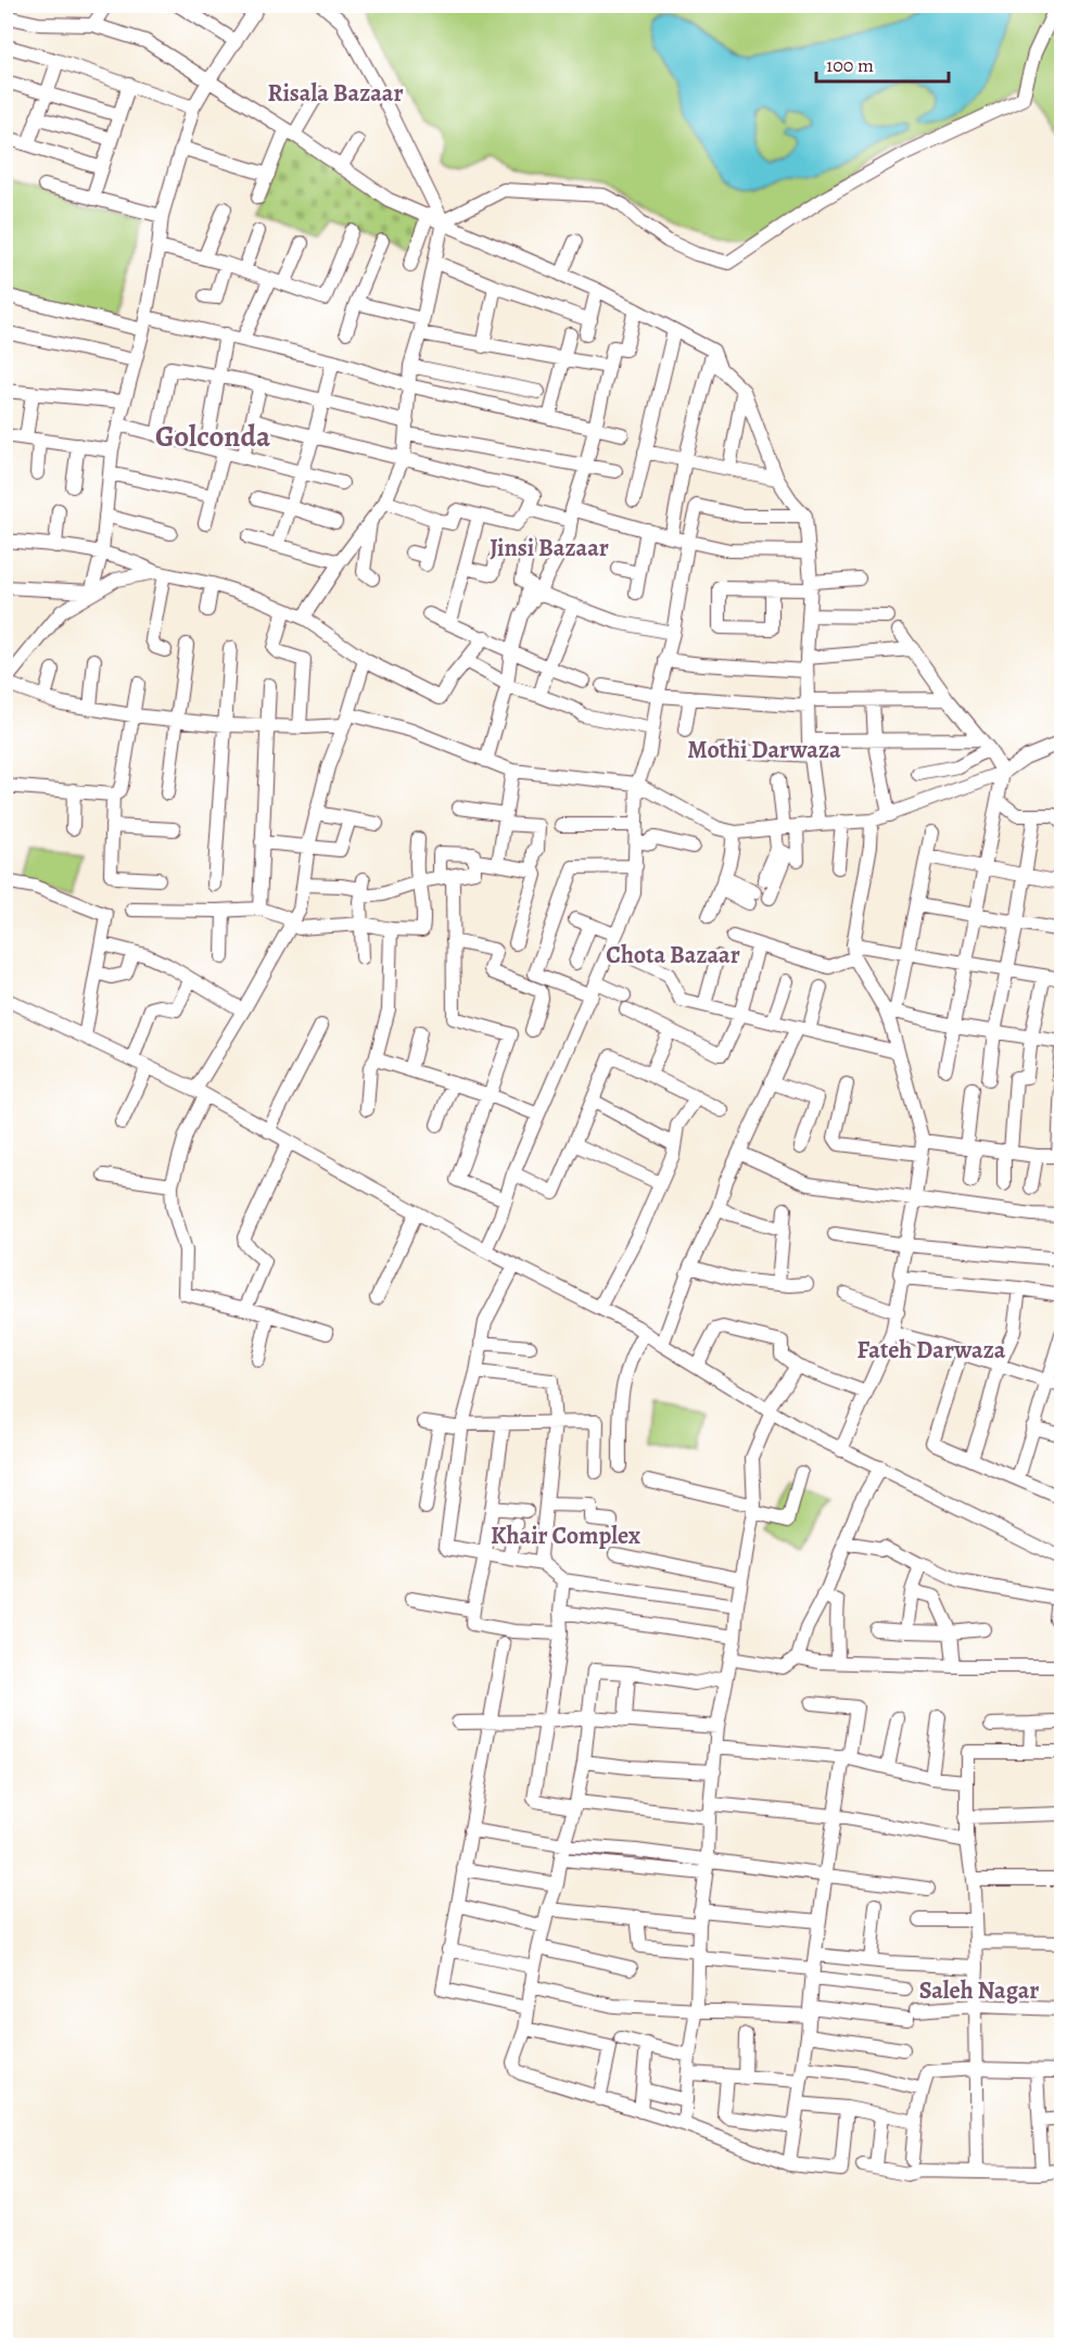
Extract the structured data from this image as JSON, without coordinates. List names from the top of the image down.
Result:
{
  "districts": [
    "Risala Bazaar",
    "Golconda",
    "Jinsi Bazaar",
    "Mothi Darwaza",
    "Chota Bazaar",
    "Fateh Darwaza",
    "Khair Complex",
    "Saleh Nagar"
  ],
  "scale_bar": "100 m"
}
